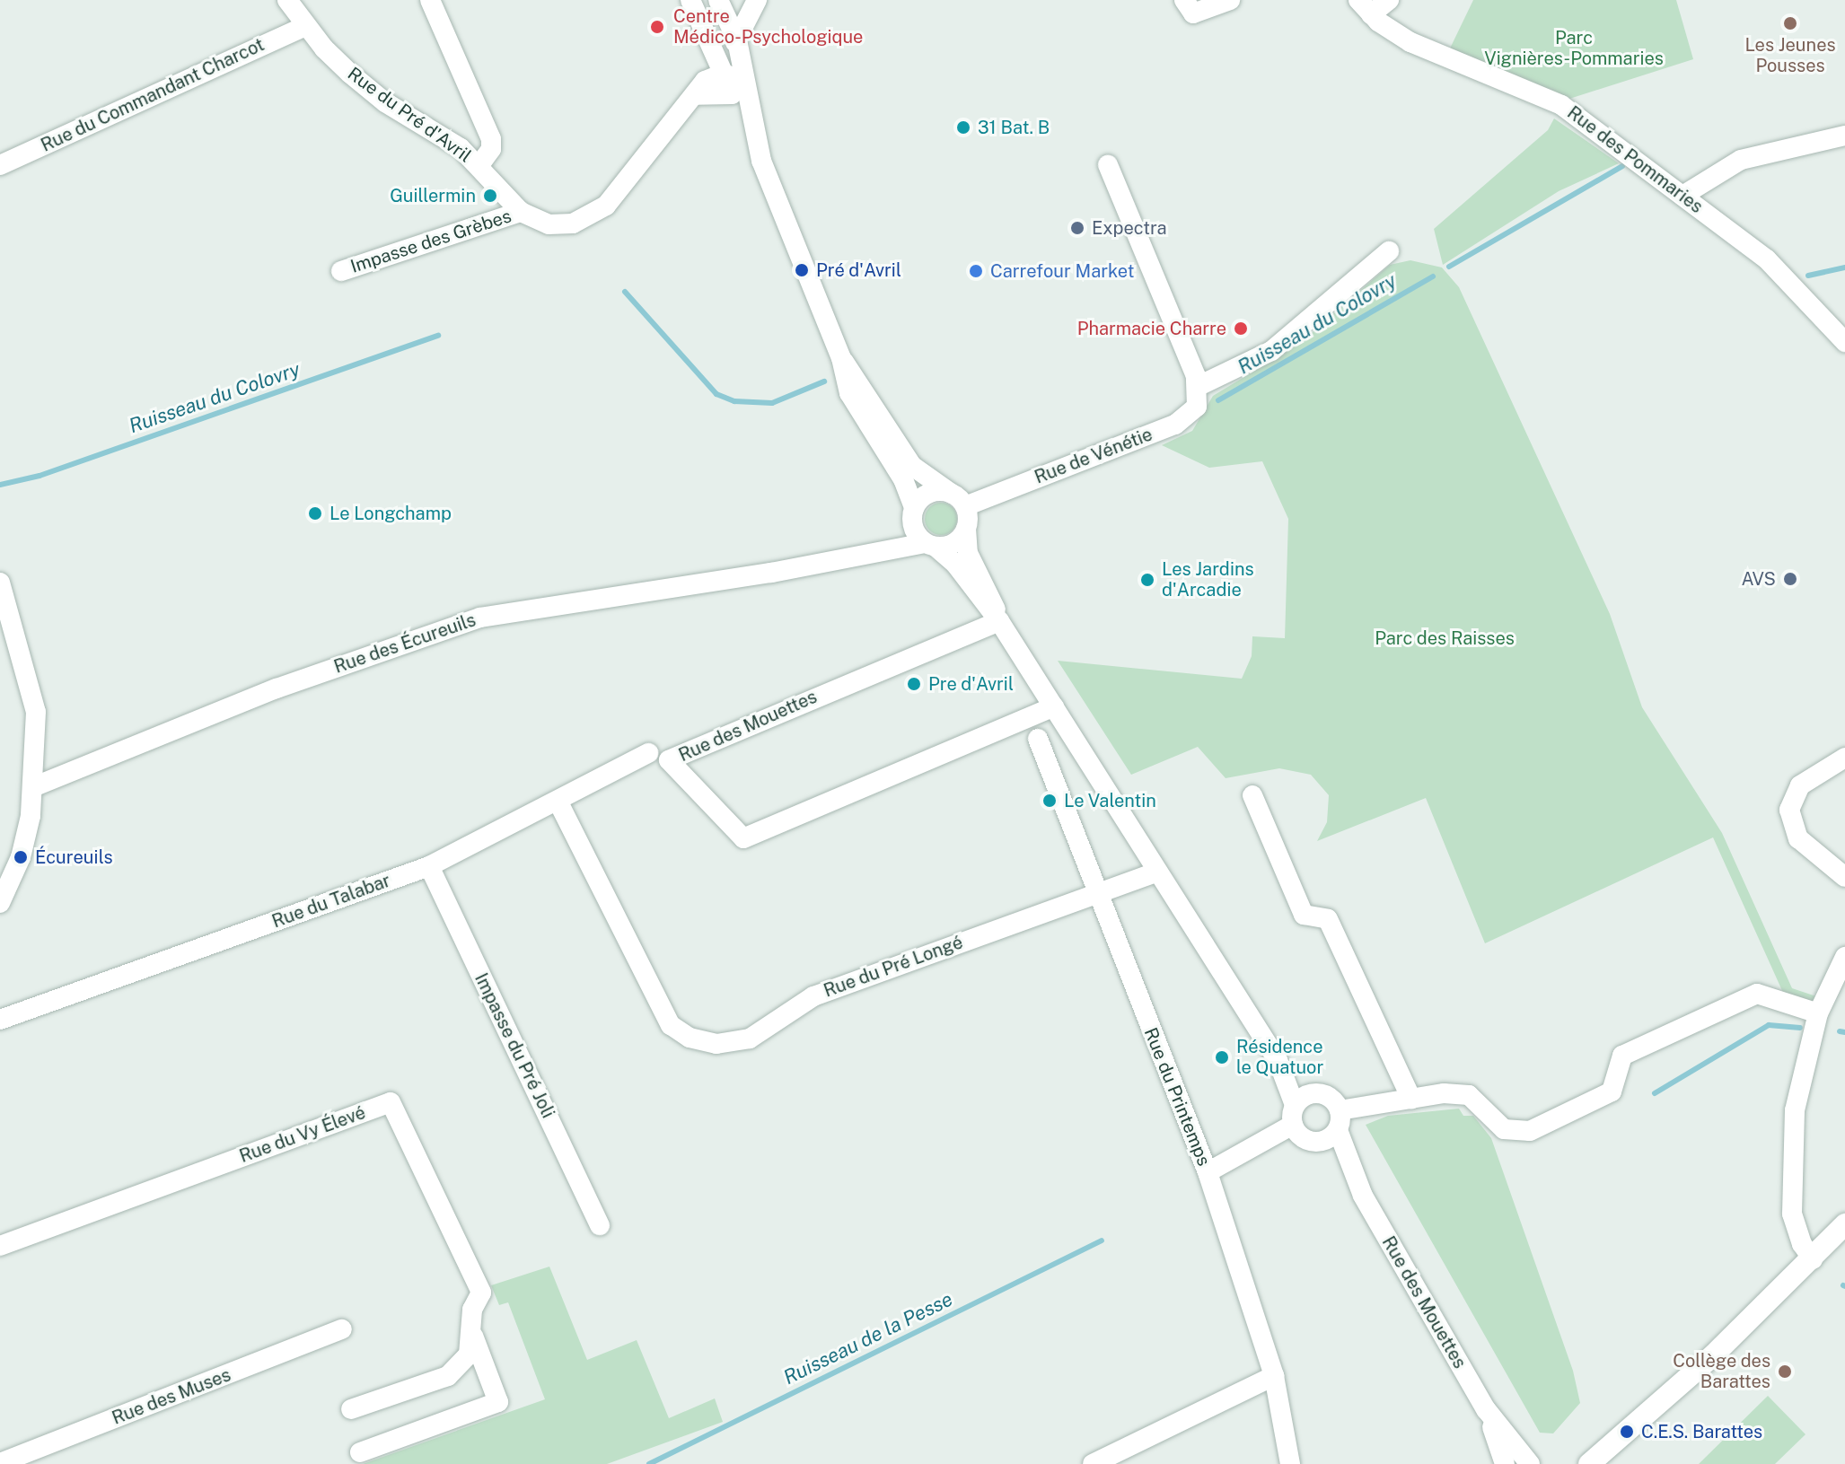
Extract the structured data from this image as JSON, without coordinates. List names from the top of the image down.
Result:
{
  "streets": {
    "street": [
      "Rue du Commandant Charcot",
      "Rue du Pré d'Avril",
      "Rue des Pommaries",
      "Impasse des Grèbes",
      "Rue de Vénétie",
      "Rue des Écureuils",
      "Rue des Mouettes",
      "Rue du Talabar",
      "Rue du Pré Longé",
      "Impasse du Pré Joli",
      "Rue du Printemps",
      "Rue du Vy Élevé",
      "Rue des Muses"
    ]
  },
  "crossings": [
    ["Rue du Commandant Charcot", "Rue du Pré d'Avril"],
    ["Rue du Pré d'Avril", "Impasse des Grèbes"],
    ["Rue de Vénétie", "Rue des Écureuils"],
    ["Rue du Talabar", "Rue du Pré Longé"],
    ["Rue du Talabar", "Impasse du Pré Joli"],
    ["Rue du Pré Longé", "Rue du Printemps"]
  ],
  "water": ["Ruisseau du Colovry", "Ruisseau de la Pesse"],
  "parks": ["Parc Vignières-Pommaries", "Parc des Raisses"],
  "places": [
    "Les Jeunes Pousses",
    "Centre Médico-Psychologique",
    "31 Bat. B",
    "Guillermin",
    "Expectra",
    "Pré d'Avril",
    "Carrefour Market",
    "Pharmacie Charre",
    "Le Longchamp",
    "AVS",
    "Les Jardins d'Arcadie",
    "Pre d'Avril",
    "Le Valentin",
    "Écureuils",
    "Résidence le Quatuor",
    "Collège des Barattes",
    "C.E.S. Barattes"
  ]
}
